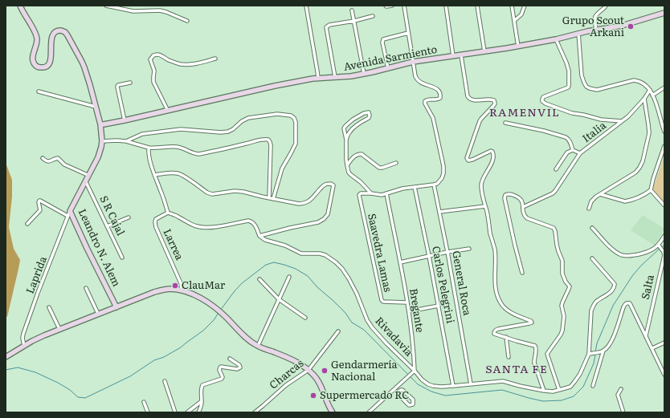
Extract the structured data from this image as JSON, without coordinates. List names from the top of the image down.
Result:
{
  "streets": {
    "street": [
      "Avenida Sarmiento",
      "Italia",
      "S R Cajal",
      "Larrea",
      "Leandro N. Alem",
      "Saavedra Lamas",
      "Laprida",
      "General Roca",
      "Carlos Pelegrini",
      "Salta",
      "Bregante",
      "Rivadavia",
      "Charcas"
    ]
  },
  "crossings": [
    ["Avenida Sarmiento", "Leandro N. Alem"],
    ["S R Cajal", "Leandro N. Alem"],
    ["Leandro N. Alem", "Laprida"],
    ["Saavedra Lamas", "Bregante"],
    ["General Roca", "Rivadavia"],
    ["Carlos Pelegrini", "Rivadavia"],
    ["Bregante", "Rivadavia"]
  ],
  "districts": ["RAMENVIL", "SANTA FE"],
  "places": [
    "Grupo Scout Arkani",
    "ClauMar",
    "Gendarmería Nacional",
    "Supermercado RC"
  ]
}
